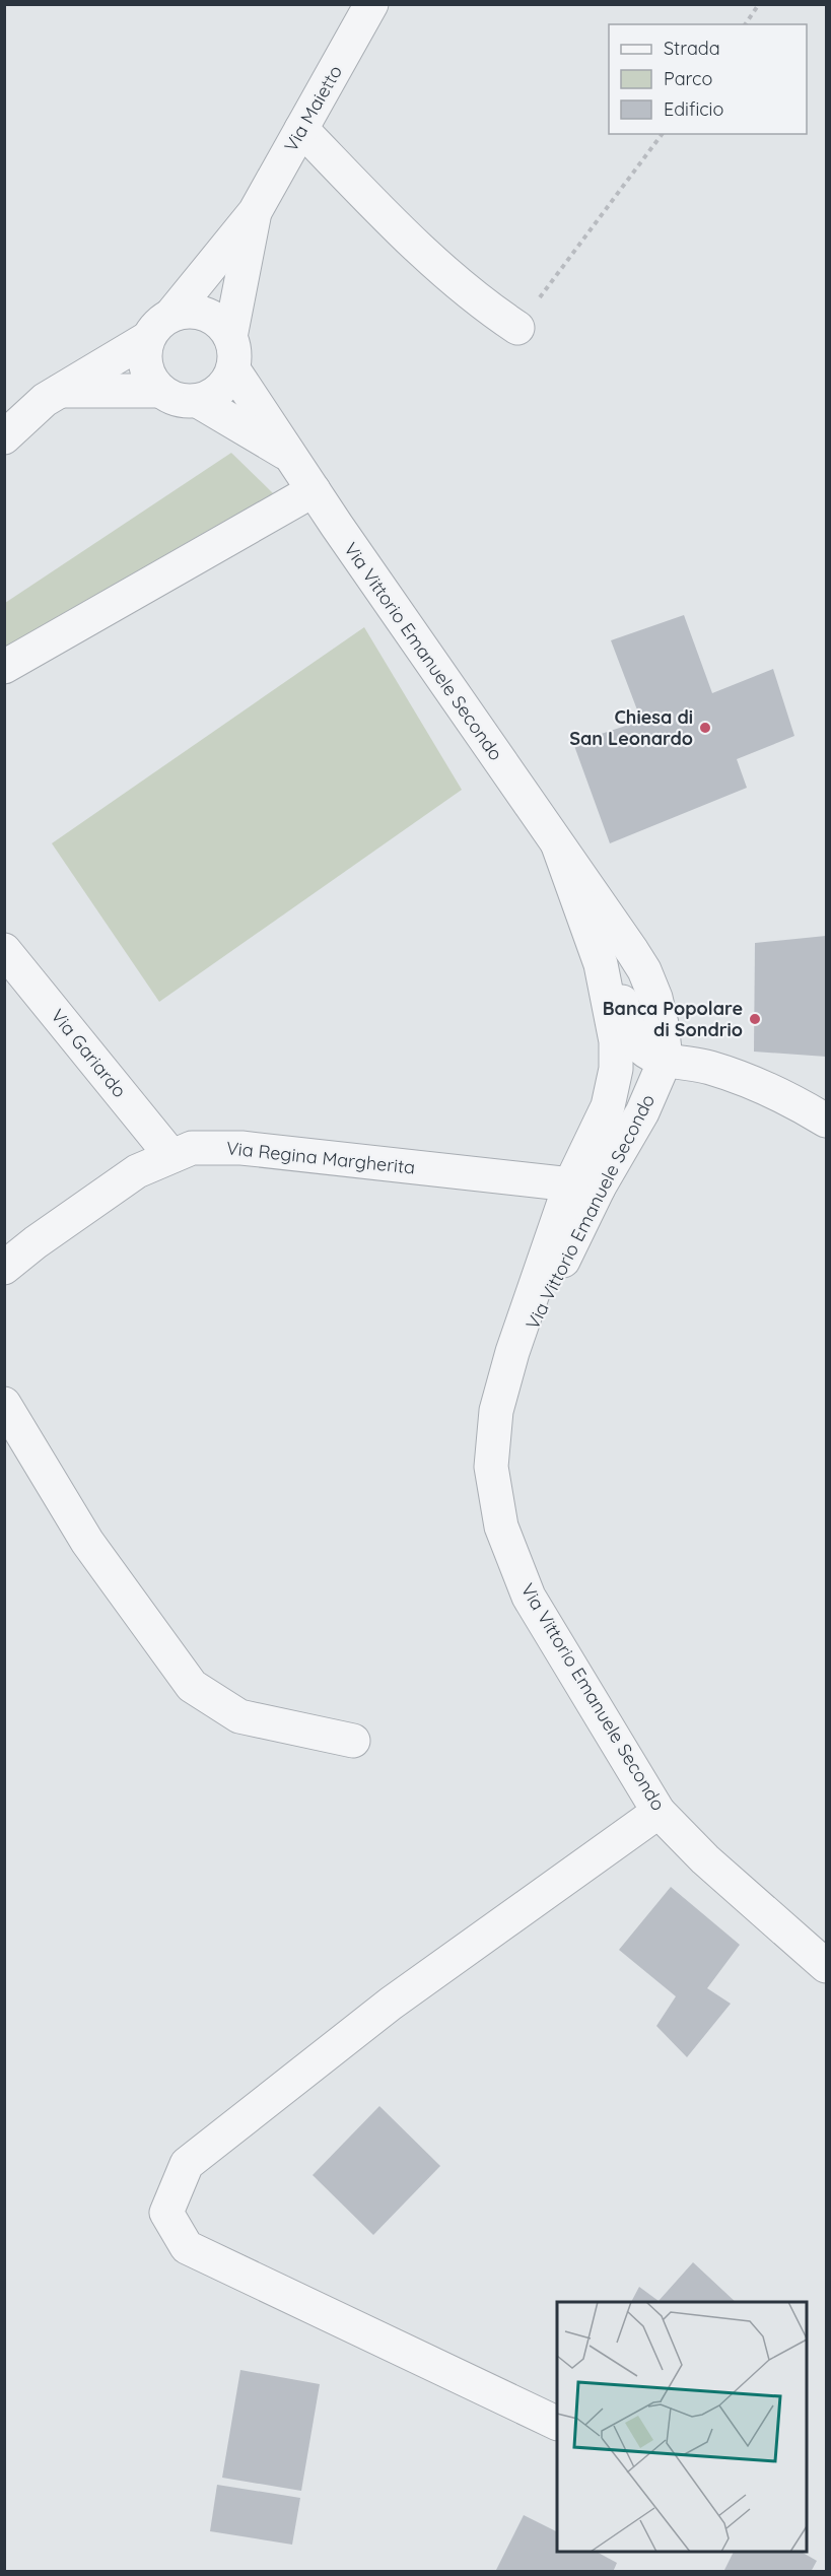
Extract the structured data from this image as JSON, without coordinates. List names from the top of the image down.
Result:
{
  "streets": {
    "street": [
      "Via Maietto",
      "Via Vittorio Emanuele Secondo",
      "Via Gariardo",
      "Via Regina Margherita"
    ]
  },
  "crossings": [
    ["Via Maietto", "Via Vittorio Emanuele Secondo"],
    ["Via Vittorio Emanuele Secondo", "Via Regina Margherita"],
    ["Via Gariardo", "Via Regina Margherita"]
  ],
  "places": ["Chiesa di San Leonardo", "Banca Popolare di Sondrio"],
  "legend": ["Strada", "Parco", "Edificio"]
}
